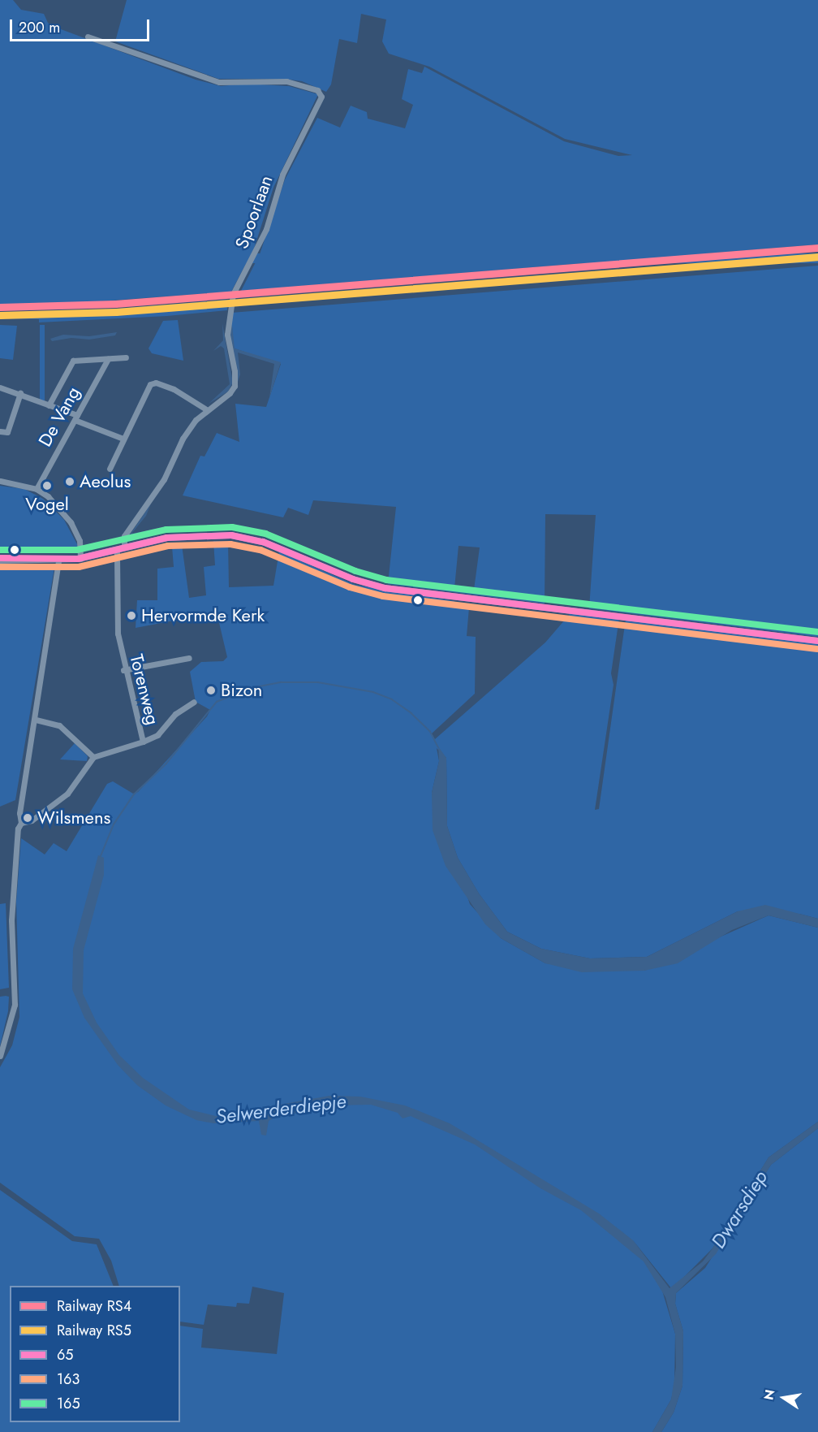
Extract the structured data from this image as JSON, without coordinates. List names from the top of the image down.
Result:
{
  "streets": {
    "street": ["Spoorlaan", "De Vang", "Torenweg"]
  },
  "crossings": [
    ["Spoorlaan", "Torenweg"]
  ],
  "water": ["Selwerderdiepje", "Dwarsdiep"],
  "places": [
    "Aeolus",
    "Vogel",
    "Hervormde Kerk",
    "Bizon",
    "Wilsmens"
  ],
  "lines": [
    "rail line RS4",
    "rail line RS5",
    "transit line 165",
    "transit line 65",
    "transit line 163"
  ],
  "legend": [
    "Railway RS4",
    "Railway RS5",
    "65",
    "163",
    "165"
  ],
  "scale_bar": "200 m",
  "north": "left"
}
